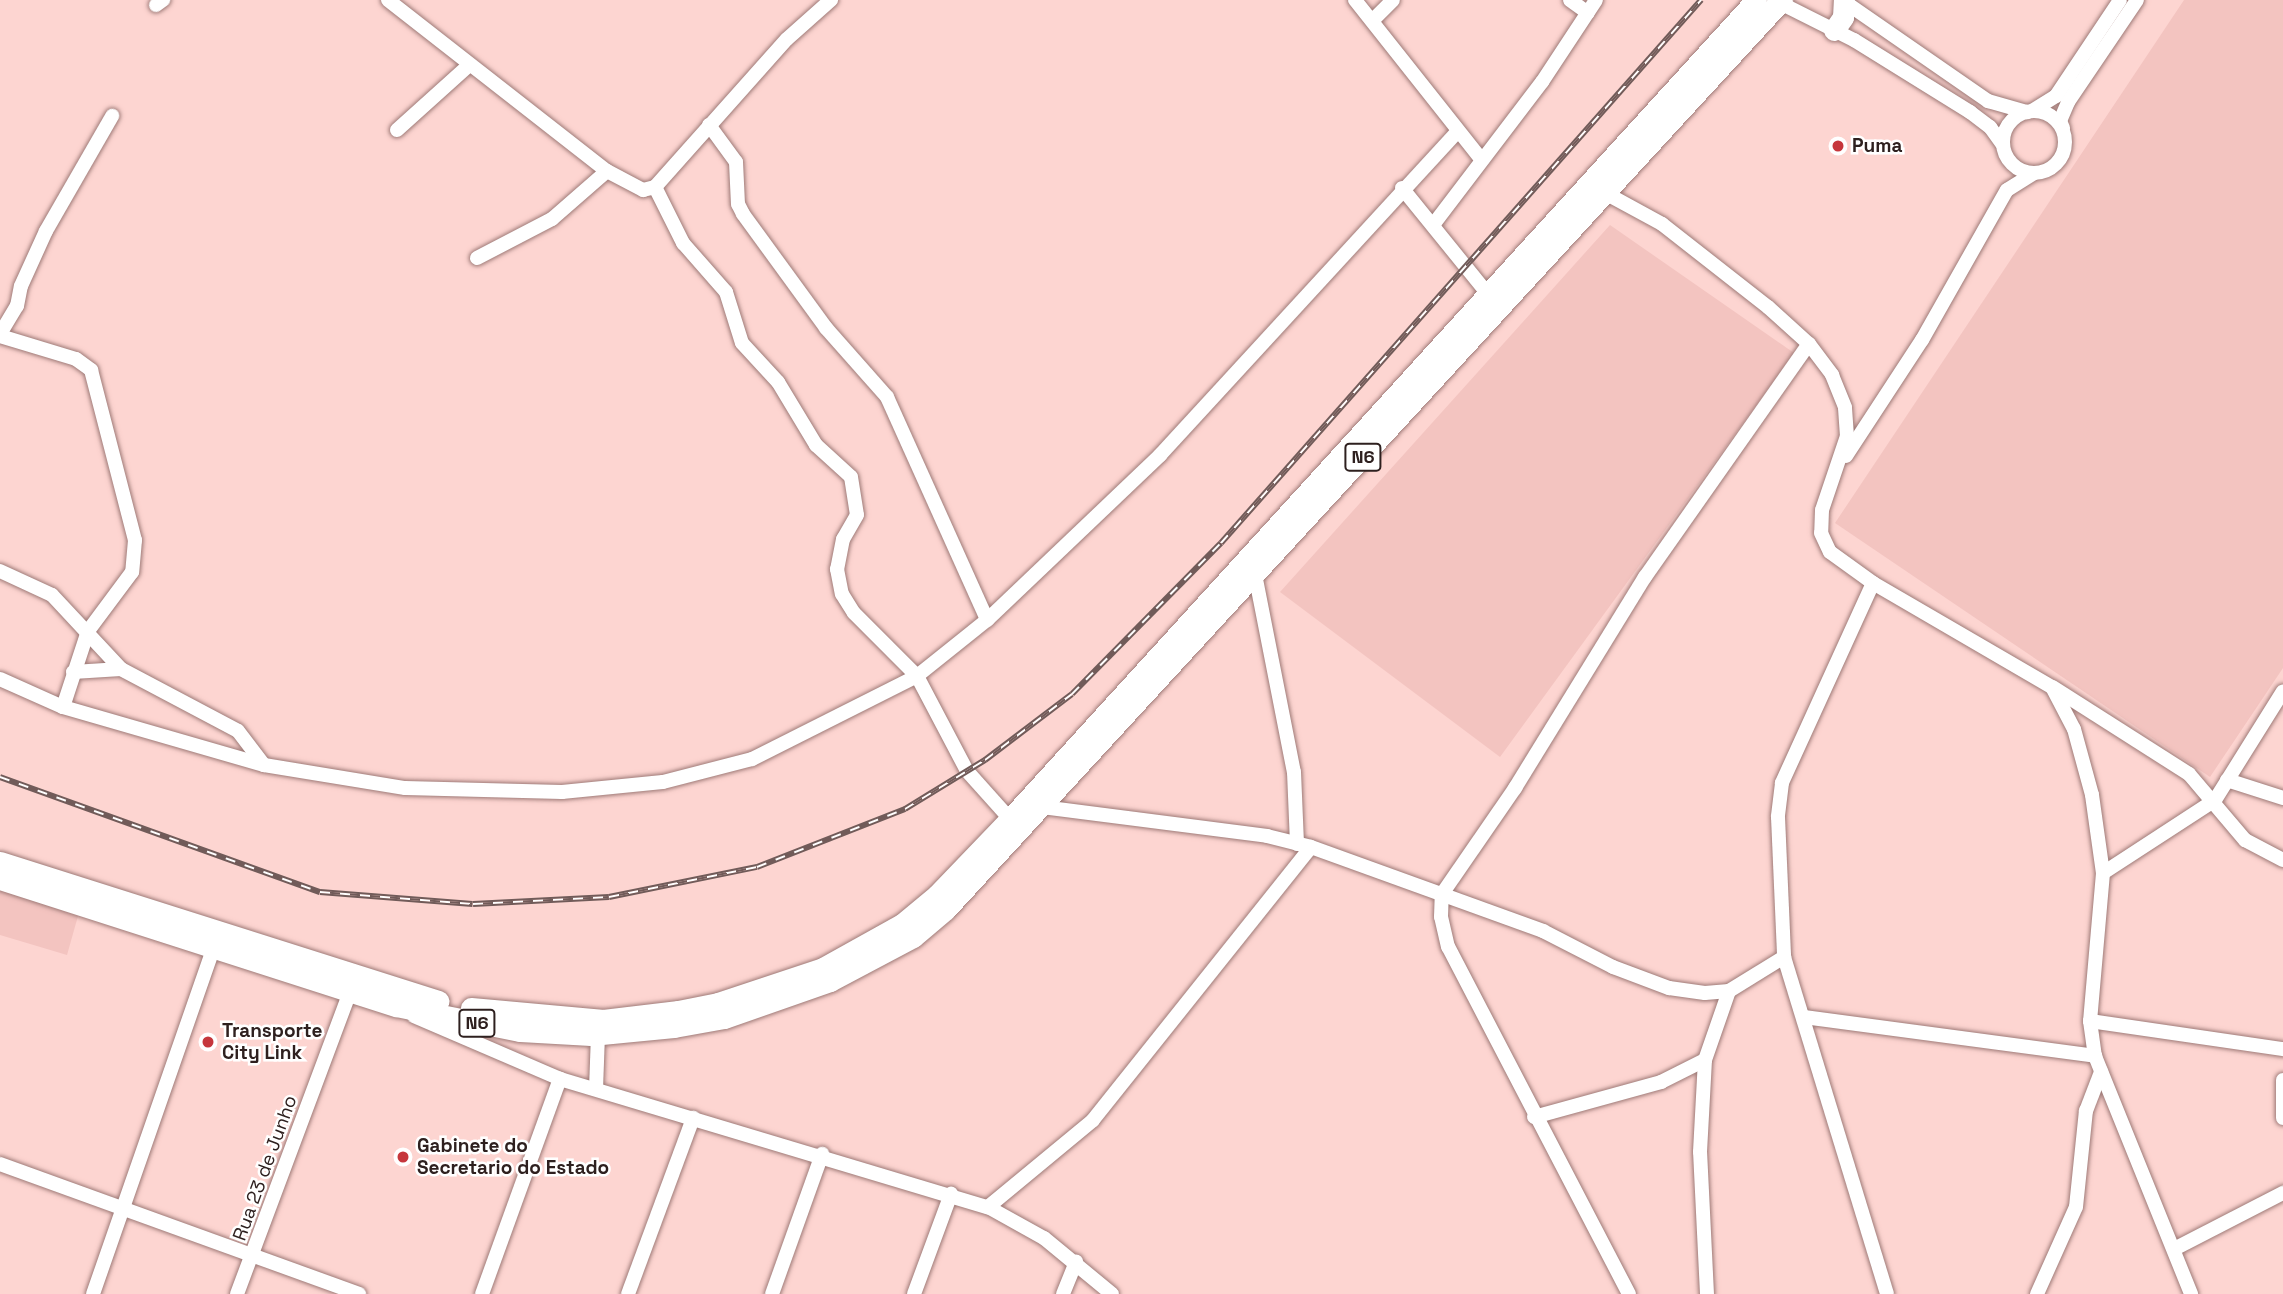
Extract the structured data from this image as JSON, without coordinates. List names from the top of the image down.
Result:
{
  "streets": {
    "highway": ["N6"],
    "street": ["Rua 23 de Junho"]
  },
  "crossings": [
    ["N6", "Rua 23 de Junho"]
  ],
  "places": ["Puma", "Transporte City Link", "Gabinete do Secretario do Estado"]
}
